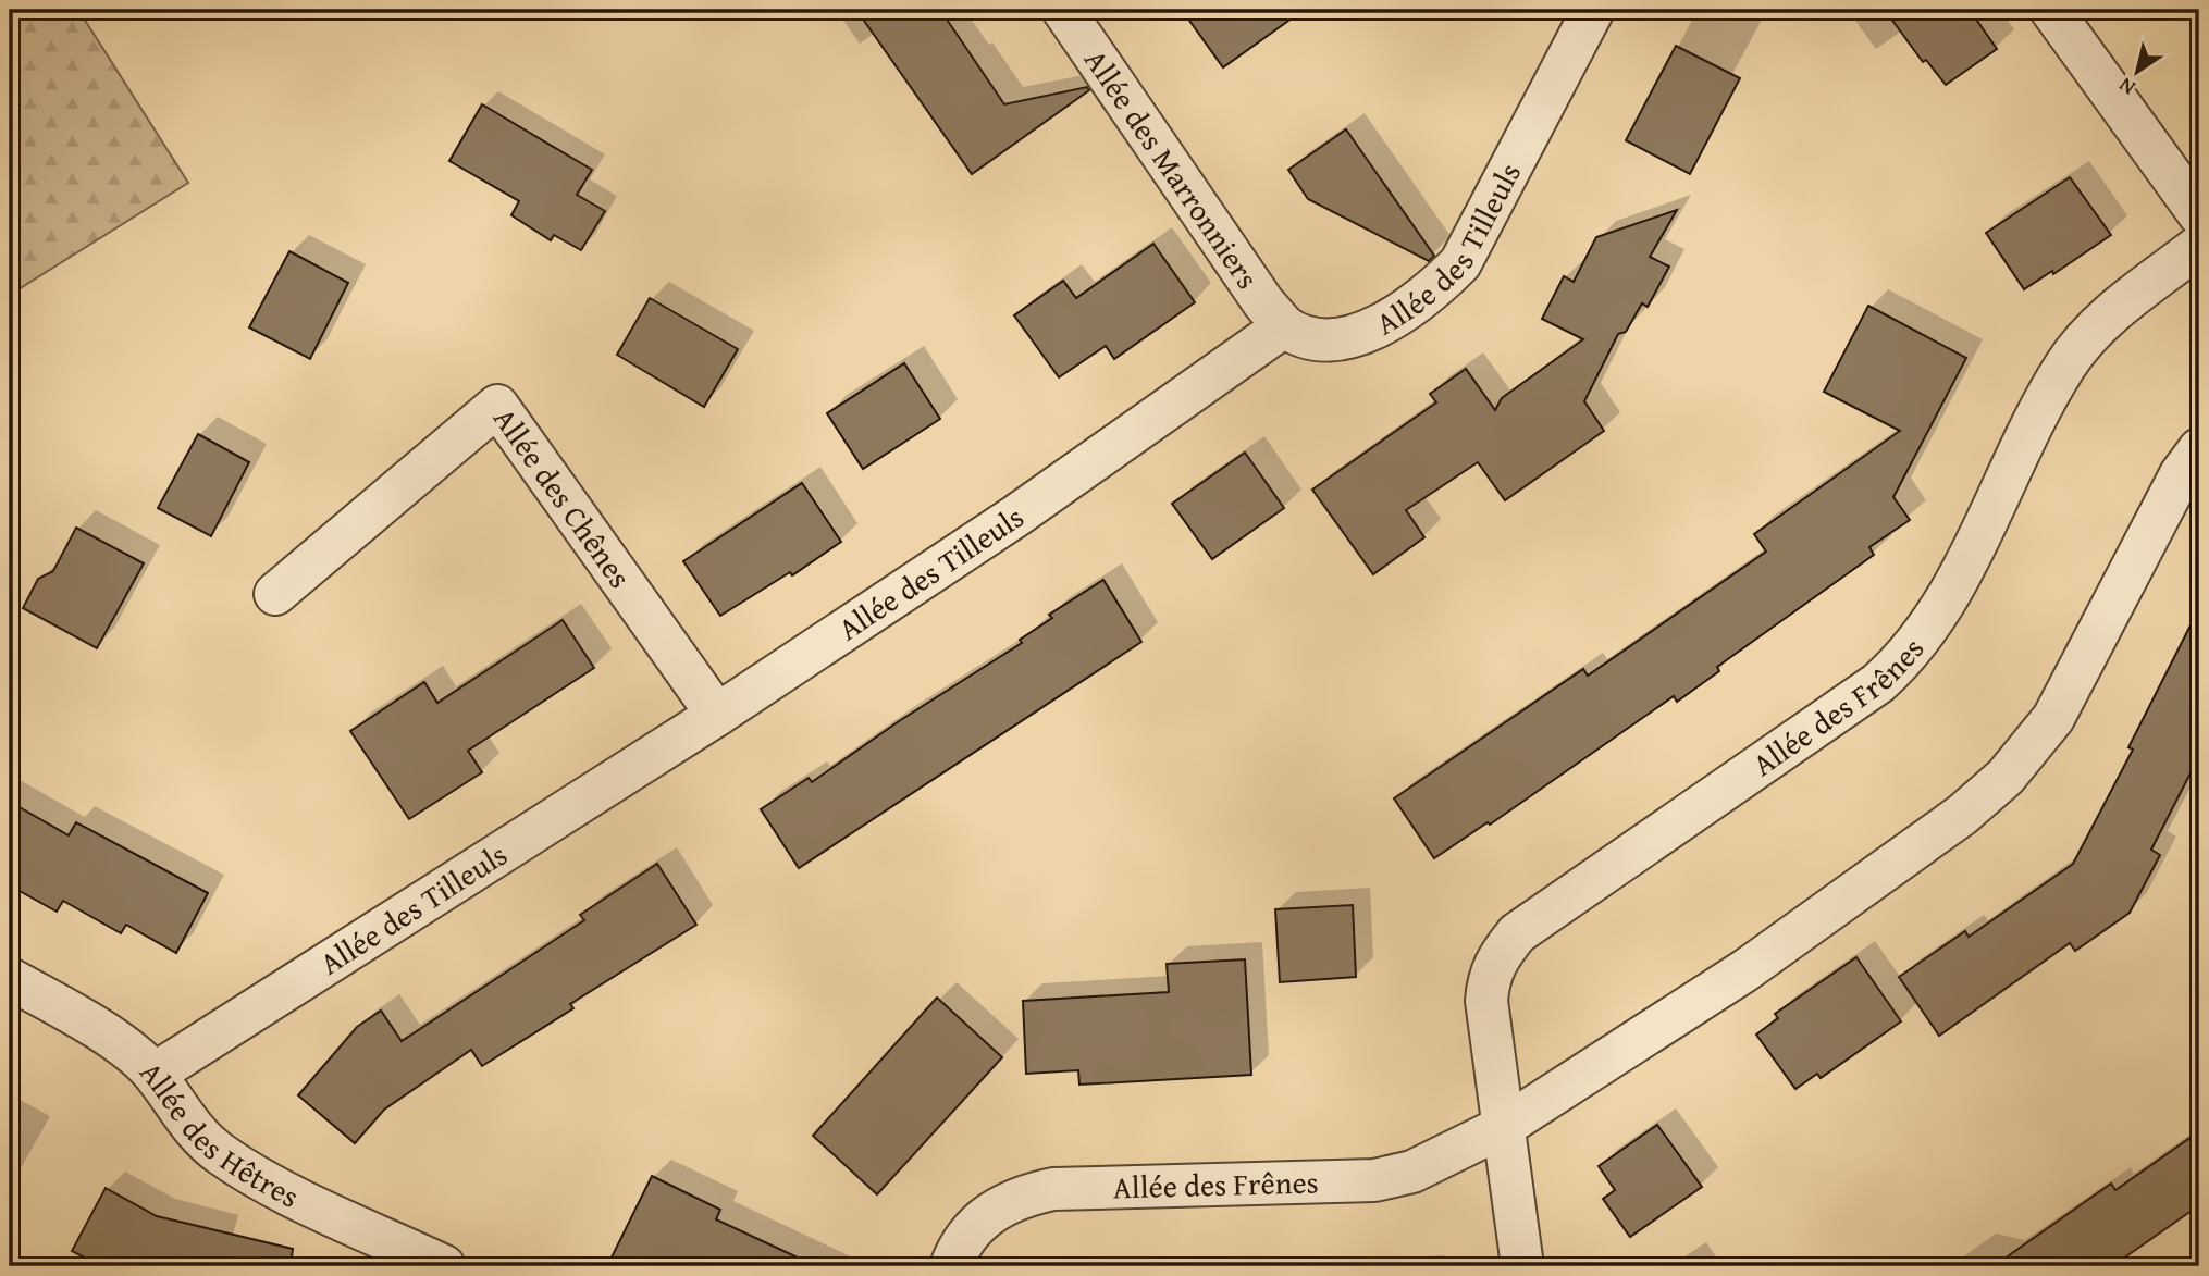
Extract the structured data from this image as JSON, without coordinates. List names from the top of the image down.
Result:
{
  "streets": {
    "street": [
      "Allée des Marronniers",
      "Allée des Tilleuls",
      "Allée des Chênes",
      "Allée des Frênes",
      "Allée des Hêtres"
    ]
  },
  "crossings": [
    ["Allée des Marronniers", "Allée des Tilleuls"],
    ["Allée des Tilleuls", "Allée des Chênes"],
    ["Allée des Tilleuls", "Allée des Hêtres"]
  ],
  "north": "bottom left"
}
